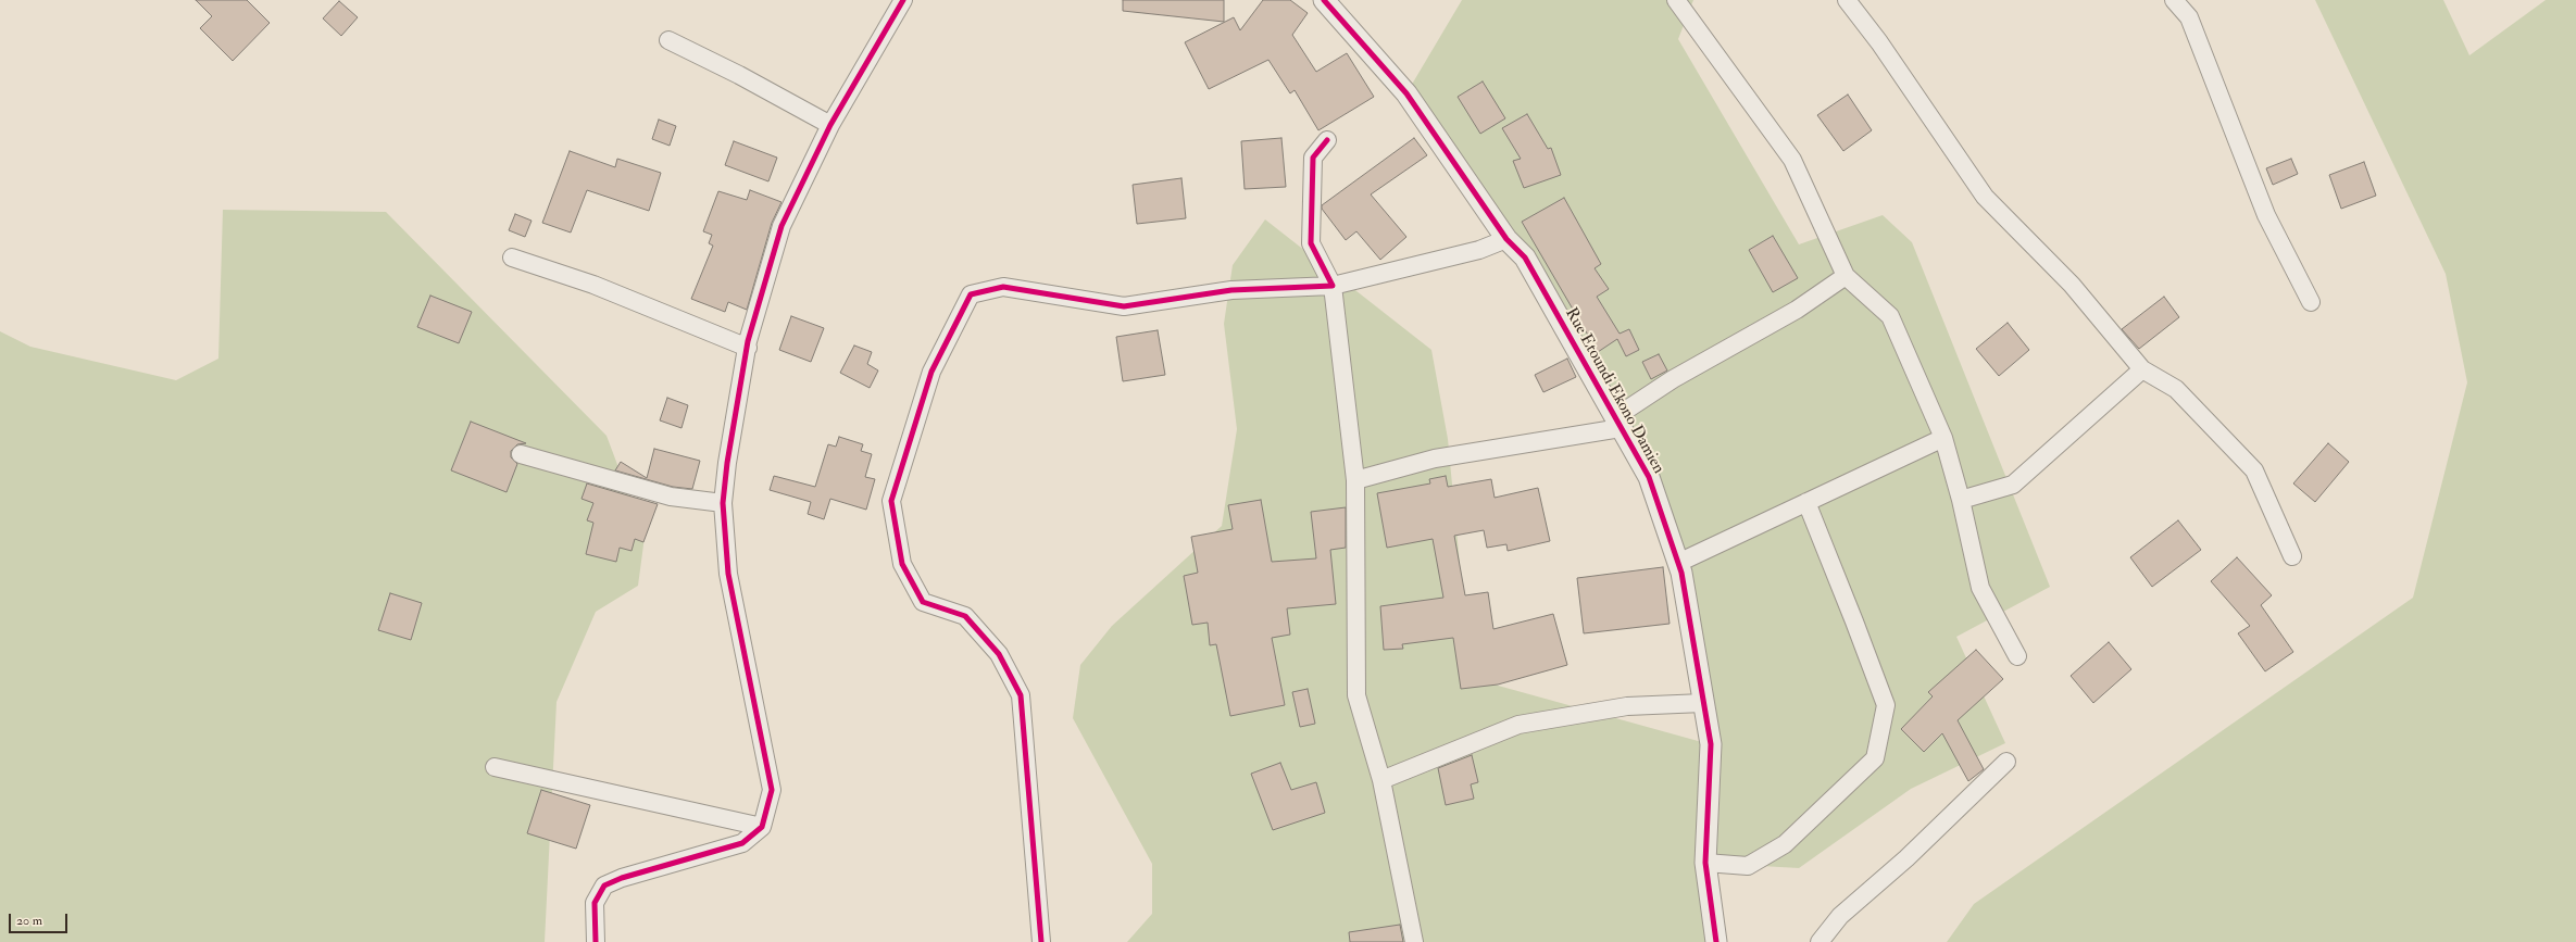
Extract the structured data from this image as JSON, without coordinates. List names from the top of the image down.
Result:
{
  "streets": {
    "street": ["Rue Etoundi Ekono Damien"]
  },
  "scale_bar": "20 m"
}
